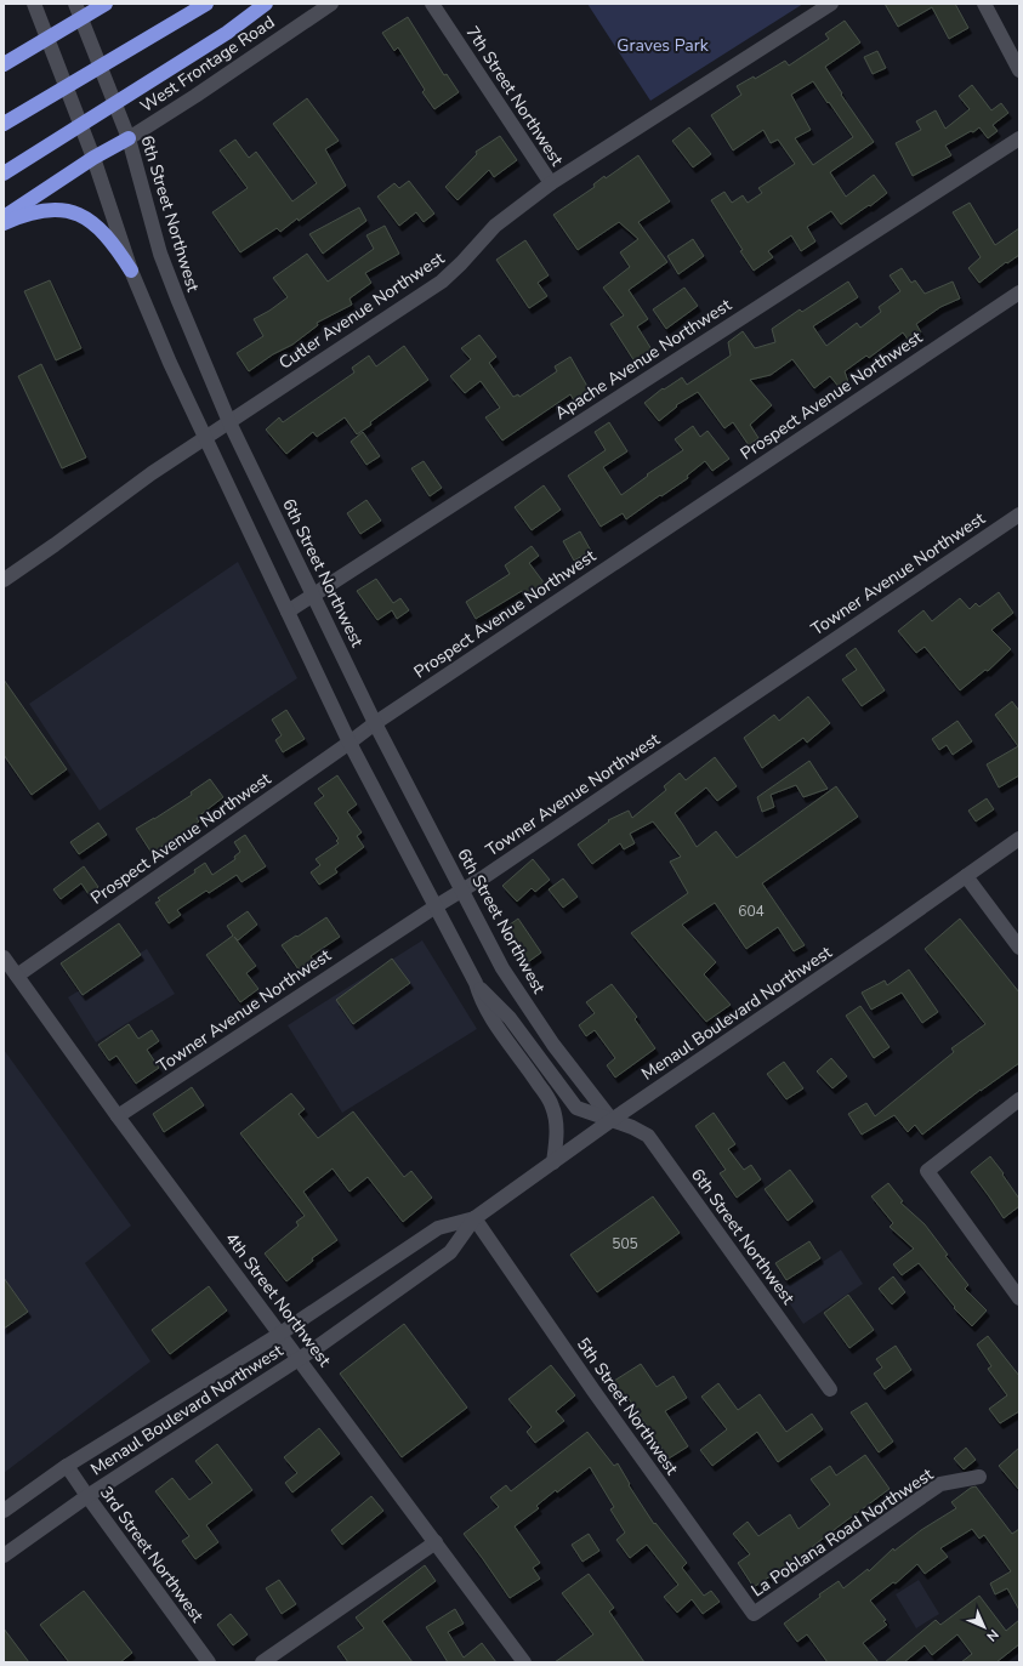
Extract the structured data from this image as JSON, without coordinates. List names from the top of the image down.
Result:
{
  "streets": {
    "street": [
      "West Frontage Road",
      "7th Street Northwest",
      "6th Street Northwest",
      "Cutler Avenue Northwest",
      "Apache Avenue Northwest",
      "Prospect Avenue Northwest",
      "Towner Avenue Northwest",
      "Menaul Boulevard Northwest",
      "4th Street Northwest",
      "5th Street Northwest",
      "La Poblana Road Northwest",
      "3rd Street Northwest"
    ]
  },
  "crossings": [
    ["West Frontage Road", "6th Street Northwest"],
    ["7th Street Northwest", "Cutler Avenue Northwest"],
    ["6th Street Northwest", "Cutler Avenue Northwest"],
    ["6th Street Northwest", "Apache Avenue Northwest"],
    ["6th Street Northwest", "Prospect Avenue Northwest"],
    ["6th Street Northwest", "Towner Avenue Northwest"],
    ["6th Street Northwest", "Menaul Boulevard Northwest"],
    ["Prospect Avenue Northwest", "4th Street Northwest"],
    ["Towner Avenue Northwest", "4th Street Northwest"],
    ["Menaul Boulevard Northwest", "4th Street Northwest"],
    ["Menaul Boulevard Northwest", "5th Street Northwest"],
    ["Menaul Boulevard Northwest", "3rd Street Northwest"],
    ["5th Street Northwest", "La Poblana Road Northwest"]
  ],
  "parks": ["Graves Park"],
  "house_numbers": ["604", "505"],
  "north": "bottom right"
}
